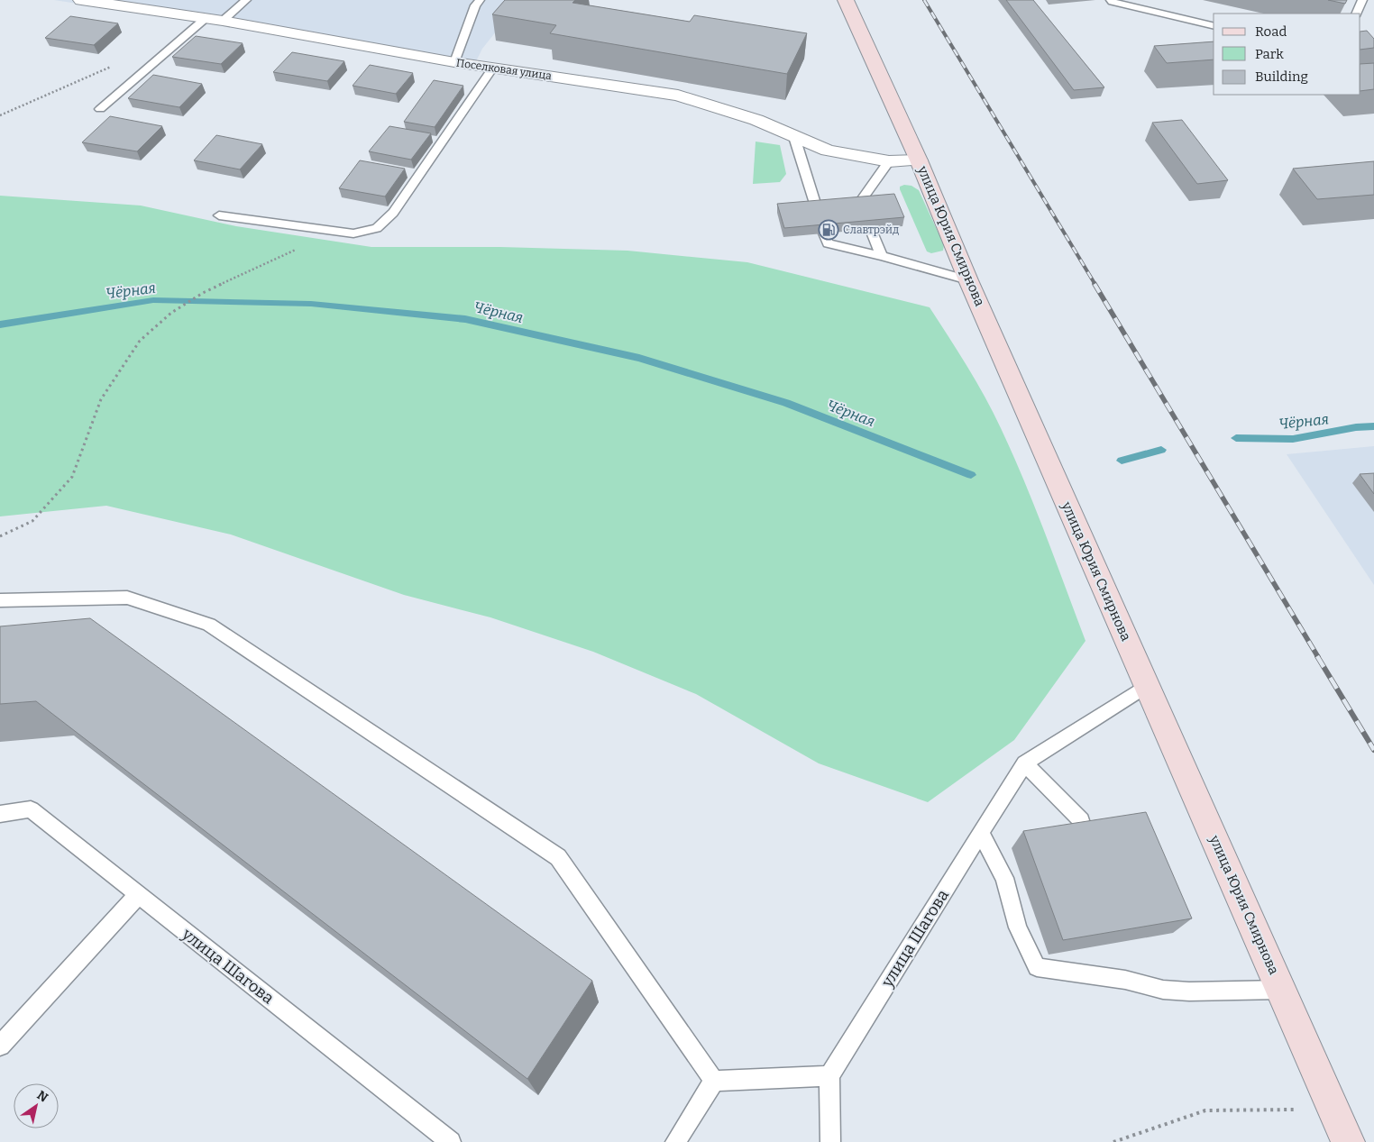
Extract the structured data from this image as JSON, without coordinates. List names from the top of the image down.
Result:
{
  "streets": {
    "main road": ["улица Юрия Смирнова"],
    "street": ["Поселковая улица"],
    "lane": ["улица Шагова"]
  },
  "crossings": [
    ["Поселковая улица", "улица Юрия Смирнова"],
    ["улица Юрия Смирнова", "улица Шагова"]
  ],
  "water": ["Чёрная"],
  "places": {
    "fuel station": ["Славтрэйд"]
  },
  "legend": ["Road", "Park", "Building"],
  "north": "top right"
}
